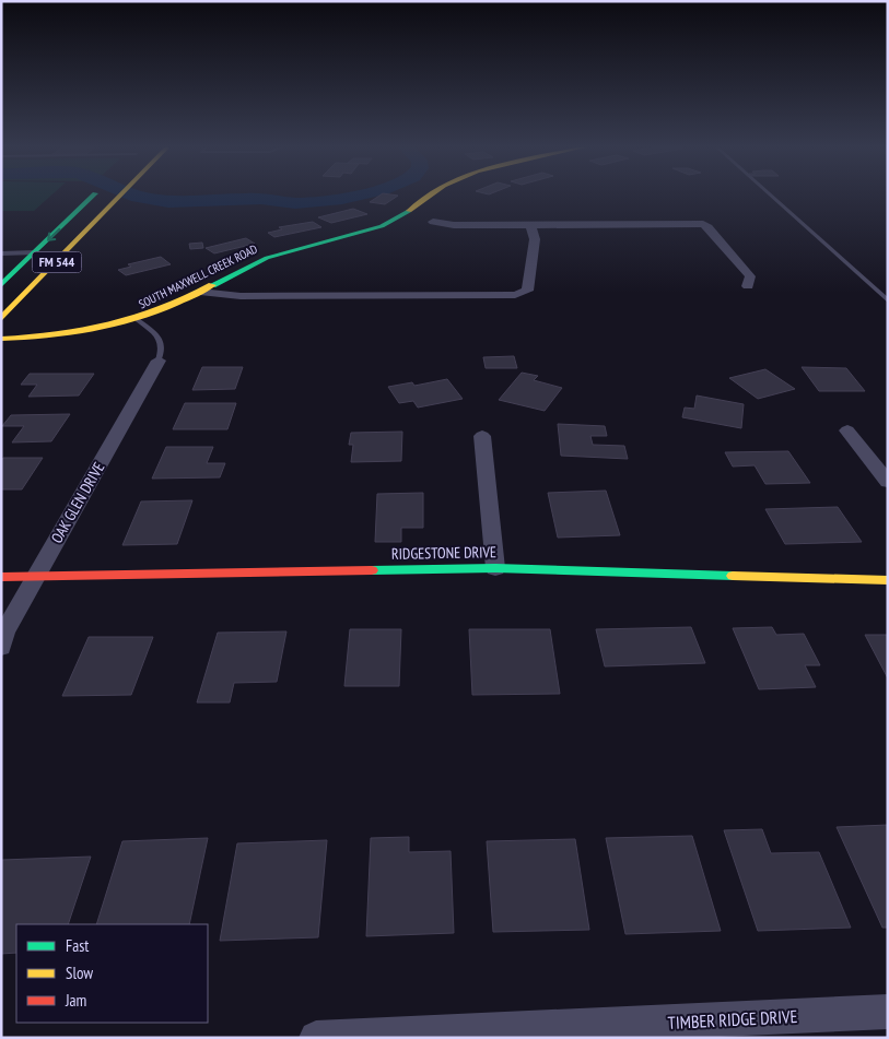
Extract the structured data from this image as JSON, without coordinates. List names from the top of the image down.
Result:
{
  "streets": {
    "street": [
      "FM 544",
      "SOUTH MAXWELL CREEK ROAD",
      "OAK GLEN DRIVE",
      "RIDGESTONE DRIVE",
      "TIMBER RIDGE DRIVE"
    ]
  },
  "crossings": [
    ["OAK GLEN DRIVE", "RIDGESTONE DRIVE"]
  ],
  "legend": ["Fast", "Slow", "Jam"]
}
